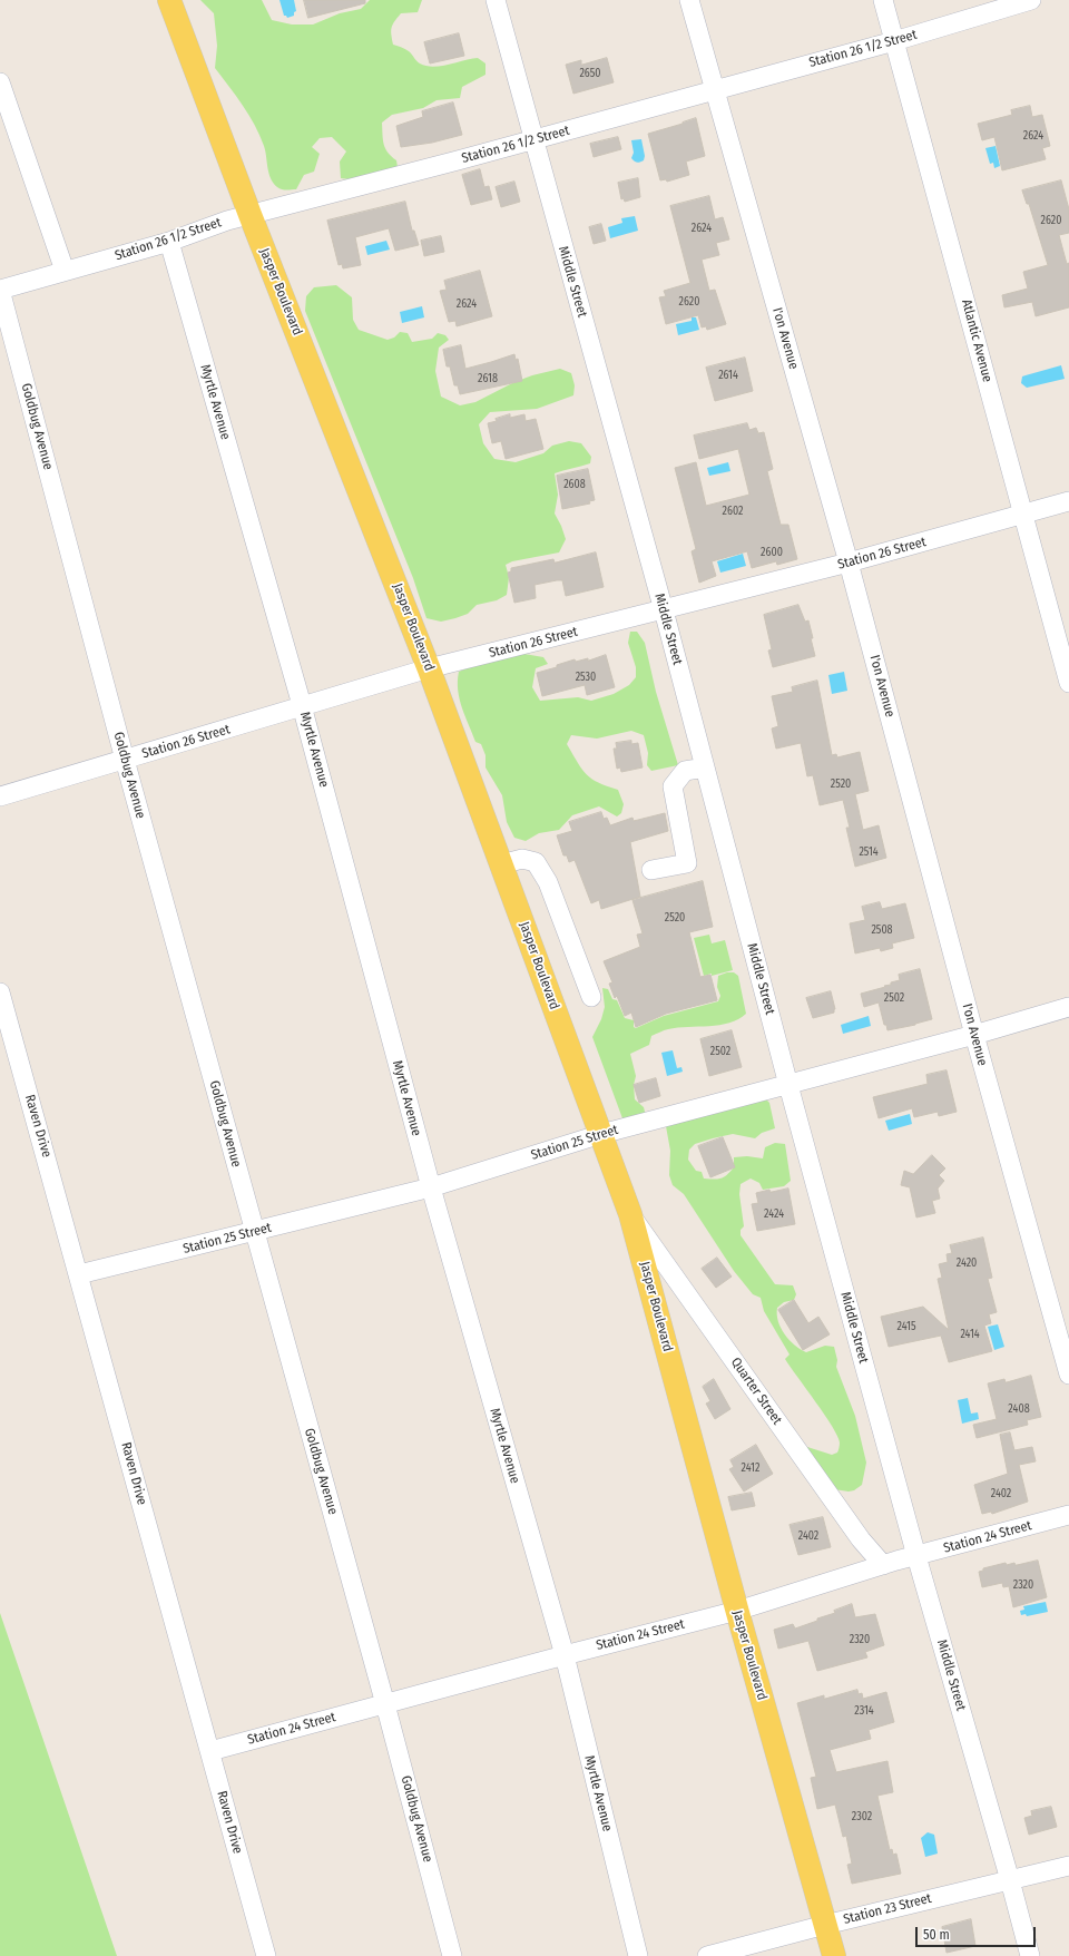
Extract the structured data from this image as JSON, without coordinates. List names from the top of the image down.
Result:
{
  "streets": {
    "main road": ["Jasper Boulevard"],
    "street": [
      "Station 26 1/2 Street",
      "Middle Street",
      "I'on Avenue",
      "Atlantic Avenue",
      "Myrtle Avenue",
      "Goldbug Avenue",
      "Station 26 Street",
      "Raven Drive",
      "Station 25 Street",
      "Quarter Street",
      "Station 24 Street",
      "Station 23 Street"
    ]
  },
  "crossings": [
    ["Station 26 1/2 Street", "Middle Street"],
    ["Station 26 1/2 Street", "Jasper Boulevard"],
    ["Station 26 1/2 Street", "I'on Avenue"],
    ["Station 26 1/2 Street", "Atlantic Avenue"],
    ["Station 26 1/2 Street", "Myrtle Avenue"],
    ["Station 26 1/2 Street", "Goldbug Avenue"],
    ["Middle Street", "Station 26 Street"],
    ["Middle Street", "Station 25 Street"],
    ["Middle Street", "Station 24 Street"],
    ["Middle Street", "Station 23 Street"],
    ["Jasper Boulevard", "Station 26 Street"],
    ["Jasper Boulevard", "Station 25 Street"],
    ["Jasper Boulevard", "Quarter Street"],
    ["Jasper Boulevard", "Station 24 Street"],
    ["Jasper Boulevard", "Station 23 Street"],
    ["I'on Avenue", "Station 26 Street"],
    ["I'on Avenue", "Station 25 Street"],
    ["Atlantic Avenue", "Station 26 Street"],
    ["Myrtle Avenue", "Station 26 Street"],
    ["Myrtle Avenue", "Station 25 Street"],
    ["Myrtle Avenue", "Station 24 Street"],
    ["Goldbug Avenue", "Station 26 Street"],
    ["Goldbug Avenue", "Station 25 Street"],
    ["Goldbug Avenue", "Station 24 Street"],
    ["Raven Drive", "Station 25 Street"],
    ["Raven Drive", "Station 24 Street"],
    ["Quarter Street", "Station 24 Street"]
  ],
  "house_numbers": [
    "2650",
    "2624",
    "2620",
    "2624",
    "2620",
    "2624",
    "2614",
    "2618",
    "2608",
    "2602",
    "2600",
    "2530",
    "2520",
    "2514",
    "2520",
    "2508",
    "2502",
    "2502",
    "2424",
    "2420",
    "2415",
    "2414",
    "2408",
    "2412",
    "2402",
    "2402",
    "2320",
    "2320",
    "2314",
    "2302"
  ],
  "scale_bar": "50 m"
}
